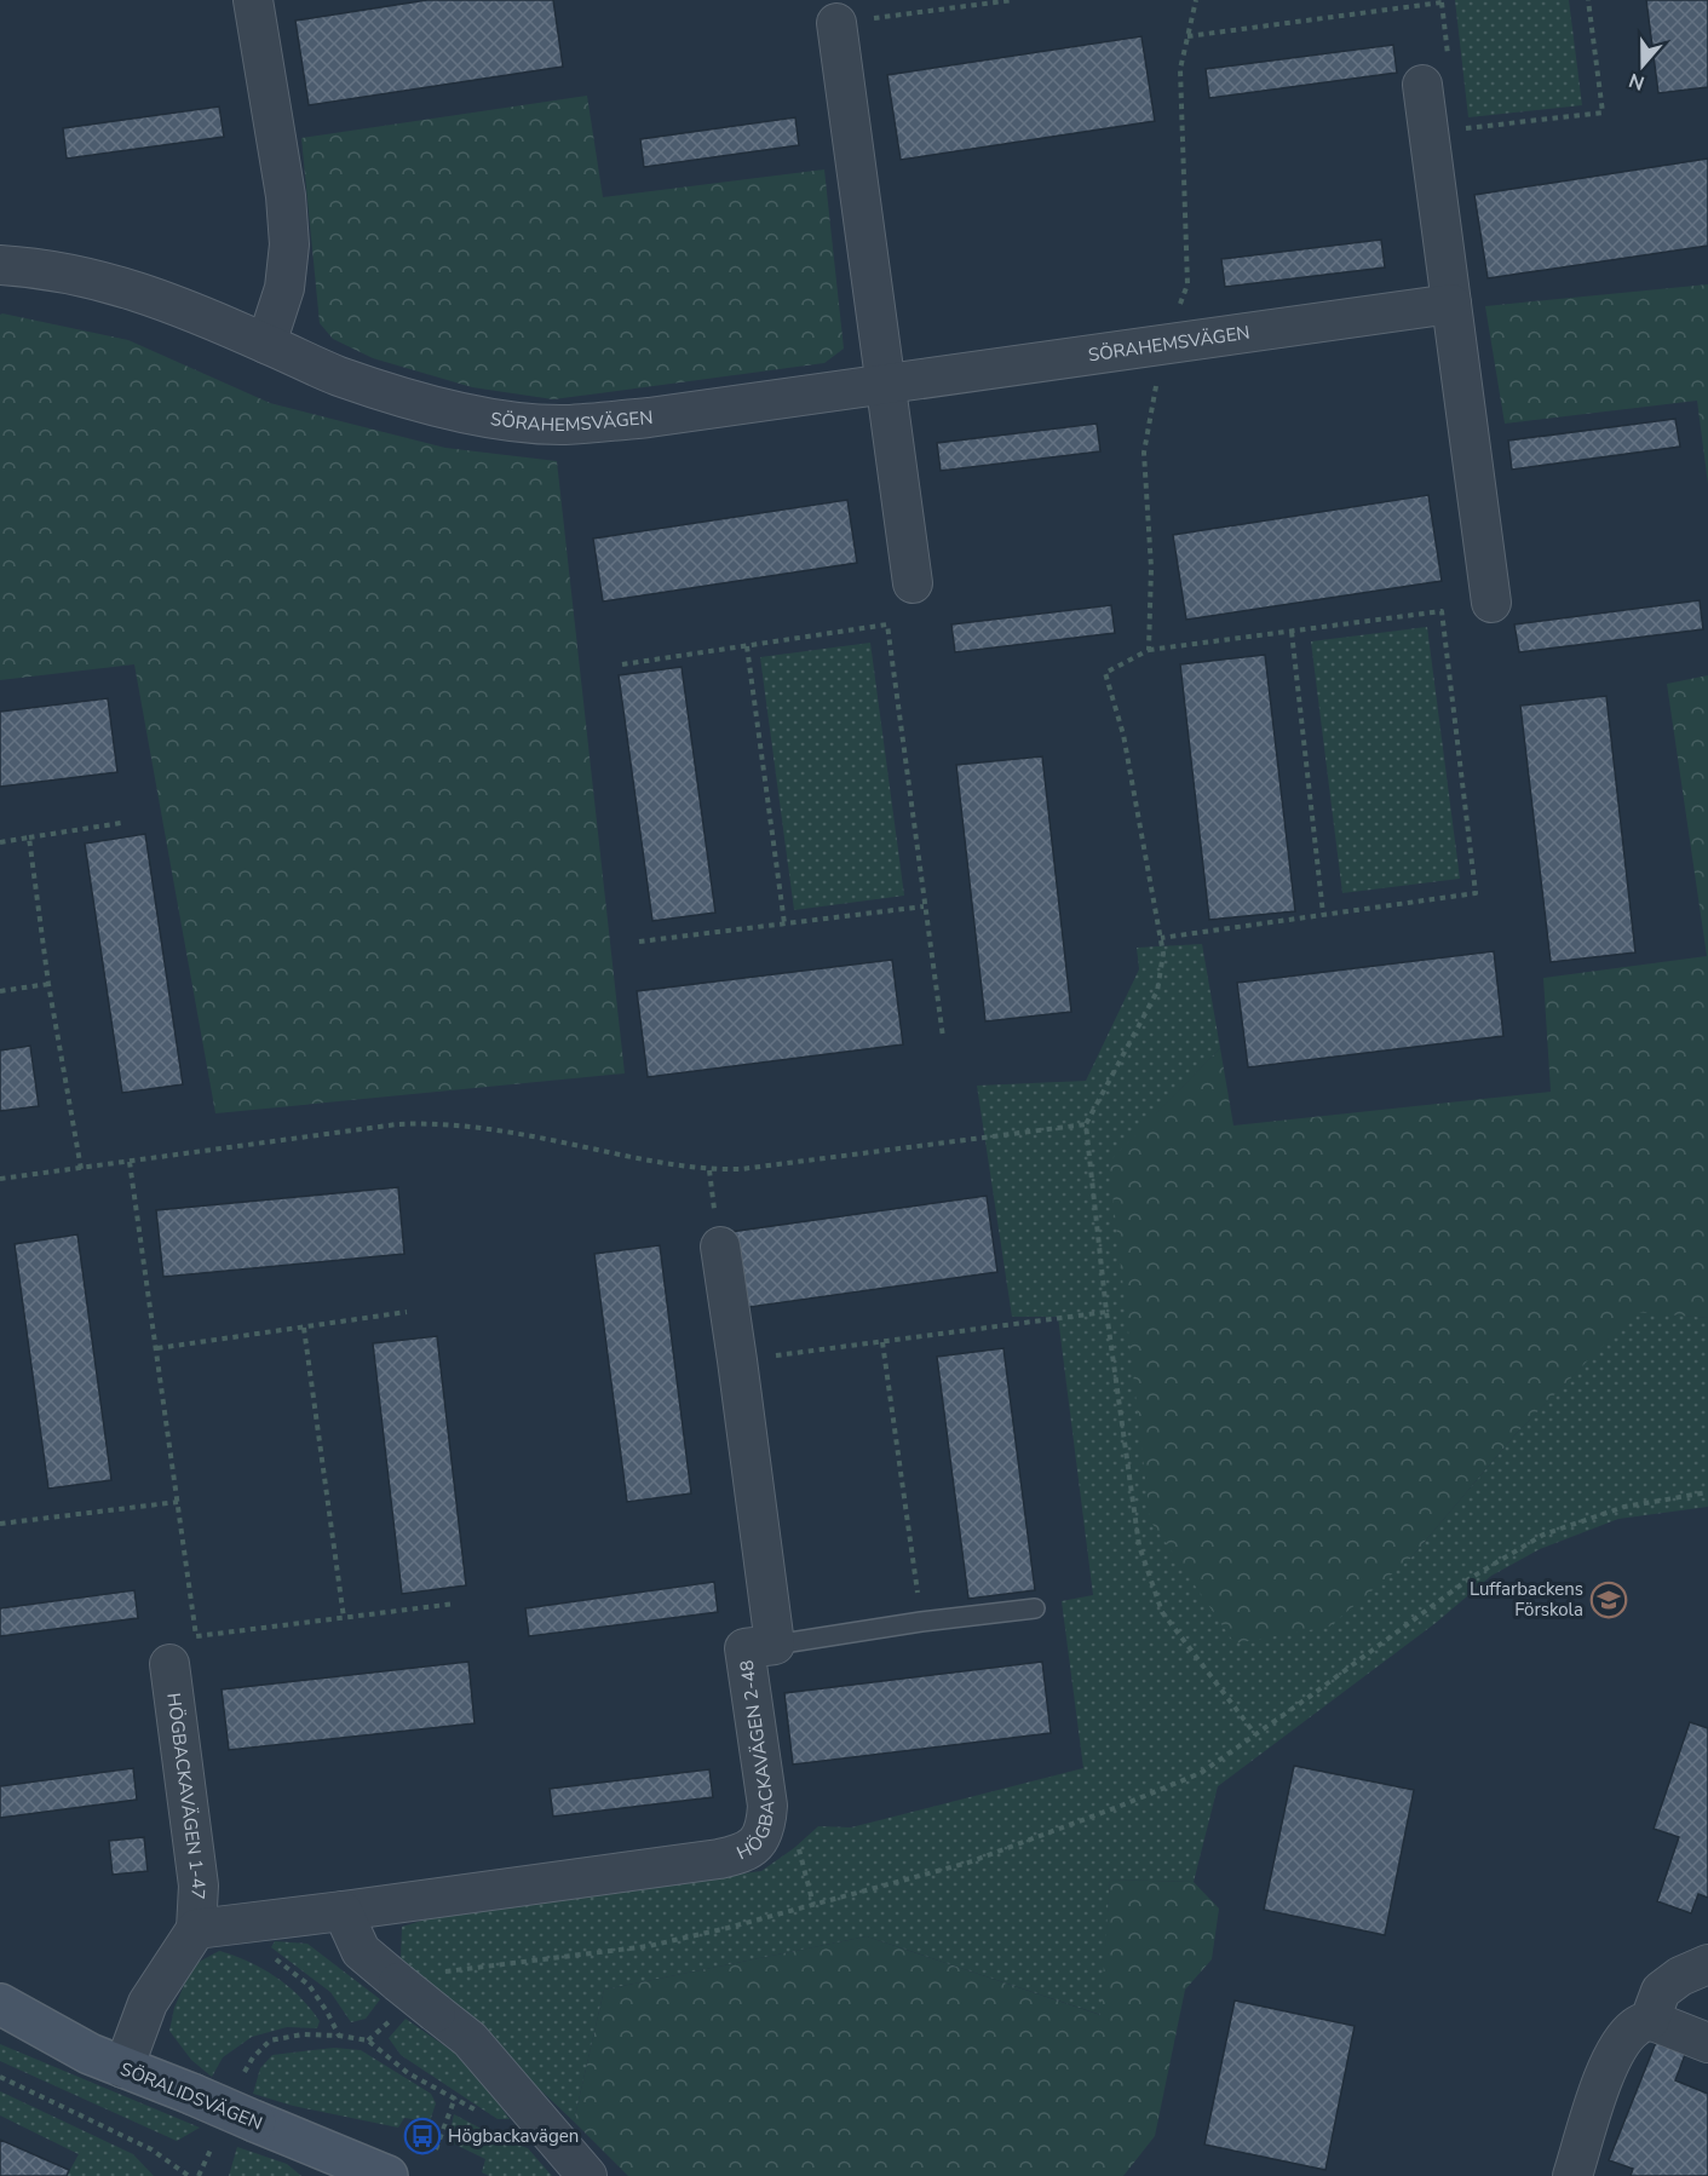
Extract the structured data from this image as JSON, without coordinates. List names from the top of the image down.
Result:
{
  "streets": {
    "street": [
      "SÖRAHEMSVÄGEN",
      "HÖGBACKAVÄGEN 2-48",
      "HÖGBACKAVÄGEN 1-47",
      "SÖRALIDSVÄGEN"
    ]
  },
  "places": {
    "school or university": ["Luffarbackens Förskola"],
    "bus stop": ["Högbackavägen"]
  },
  "north": "bottom"
}
